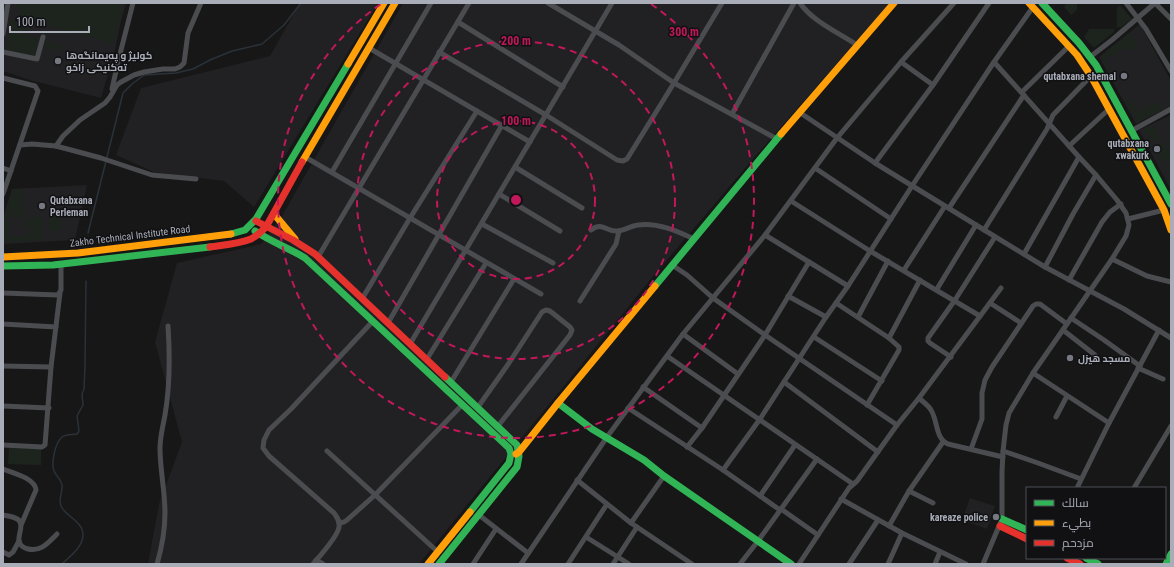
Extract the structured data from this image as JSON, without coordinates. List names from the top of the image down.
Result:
{
  "streets": {
    "main road": ["Zakho Technical Institute Road"]
  },
  "places": [
    "كوليژ و په‌يمانگه‌ها ته‌كنيكى زاخو",
    "qutabxana shemal",
    "qutabxana xwakurk",
    "Qutabxana Perleman",
    "مسجد هيزل",
    "kareaze police"
  ],
  "legend": ["سالك", "بطيء", "مزدحم"],
  "scale_bar": "100 m",
  "rings": ["300 m", "200 m", "100 m"]
}
